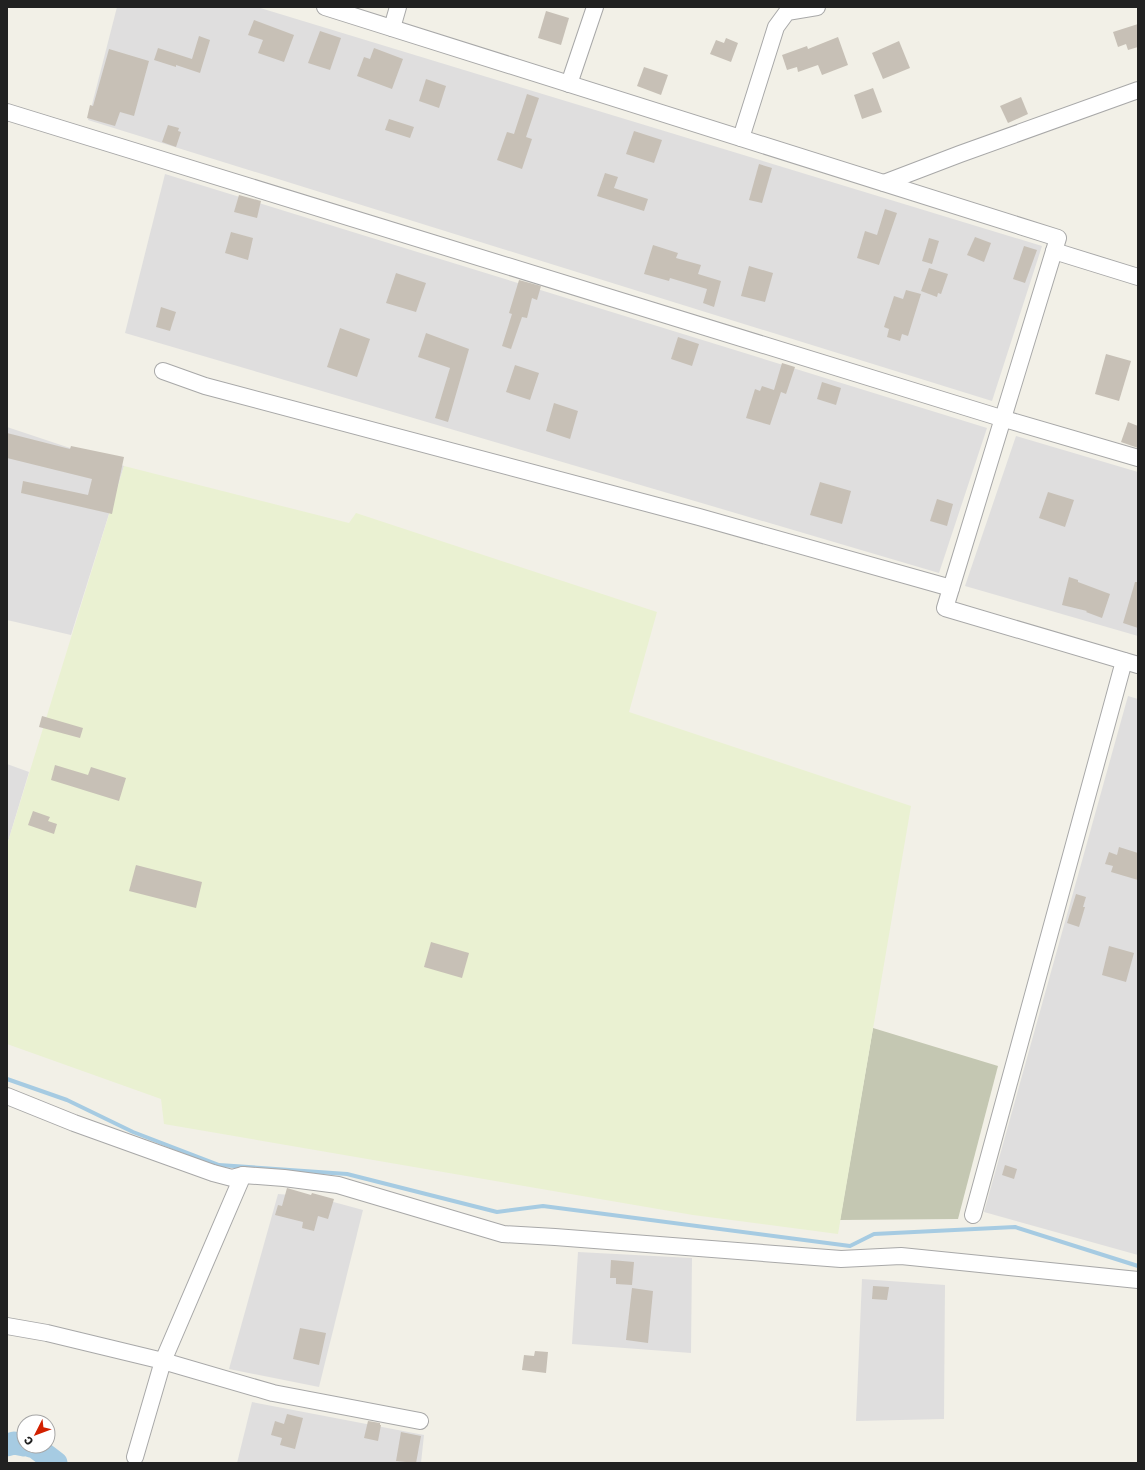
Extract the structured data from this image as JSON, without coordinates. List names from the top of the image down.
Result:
{
  "north": "bottom left"
}
